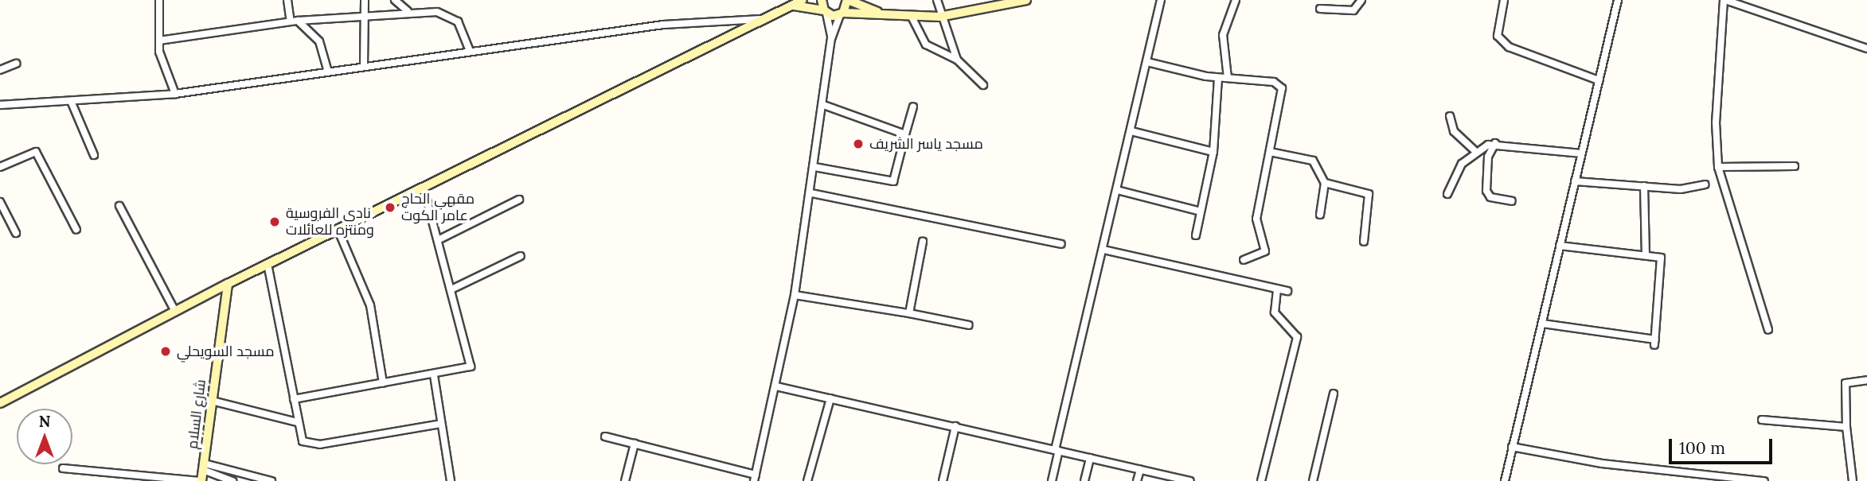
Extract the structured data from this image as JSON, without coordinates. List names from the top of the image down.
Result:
{
  "streets": {
    "main road": ["شارع السلام"]
  },
  "places": [
    "مسجد ياسر الشريف",
    "مقهي الحاج عامر الكوت",
    "نادي الفروسية ومنتزه للعائلات",
    "مسجد السويحلي"
  ],
  "scale_bar": "100 m",
  "north": "top"
}
